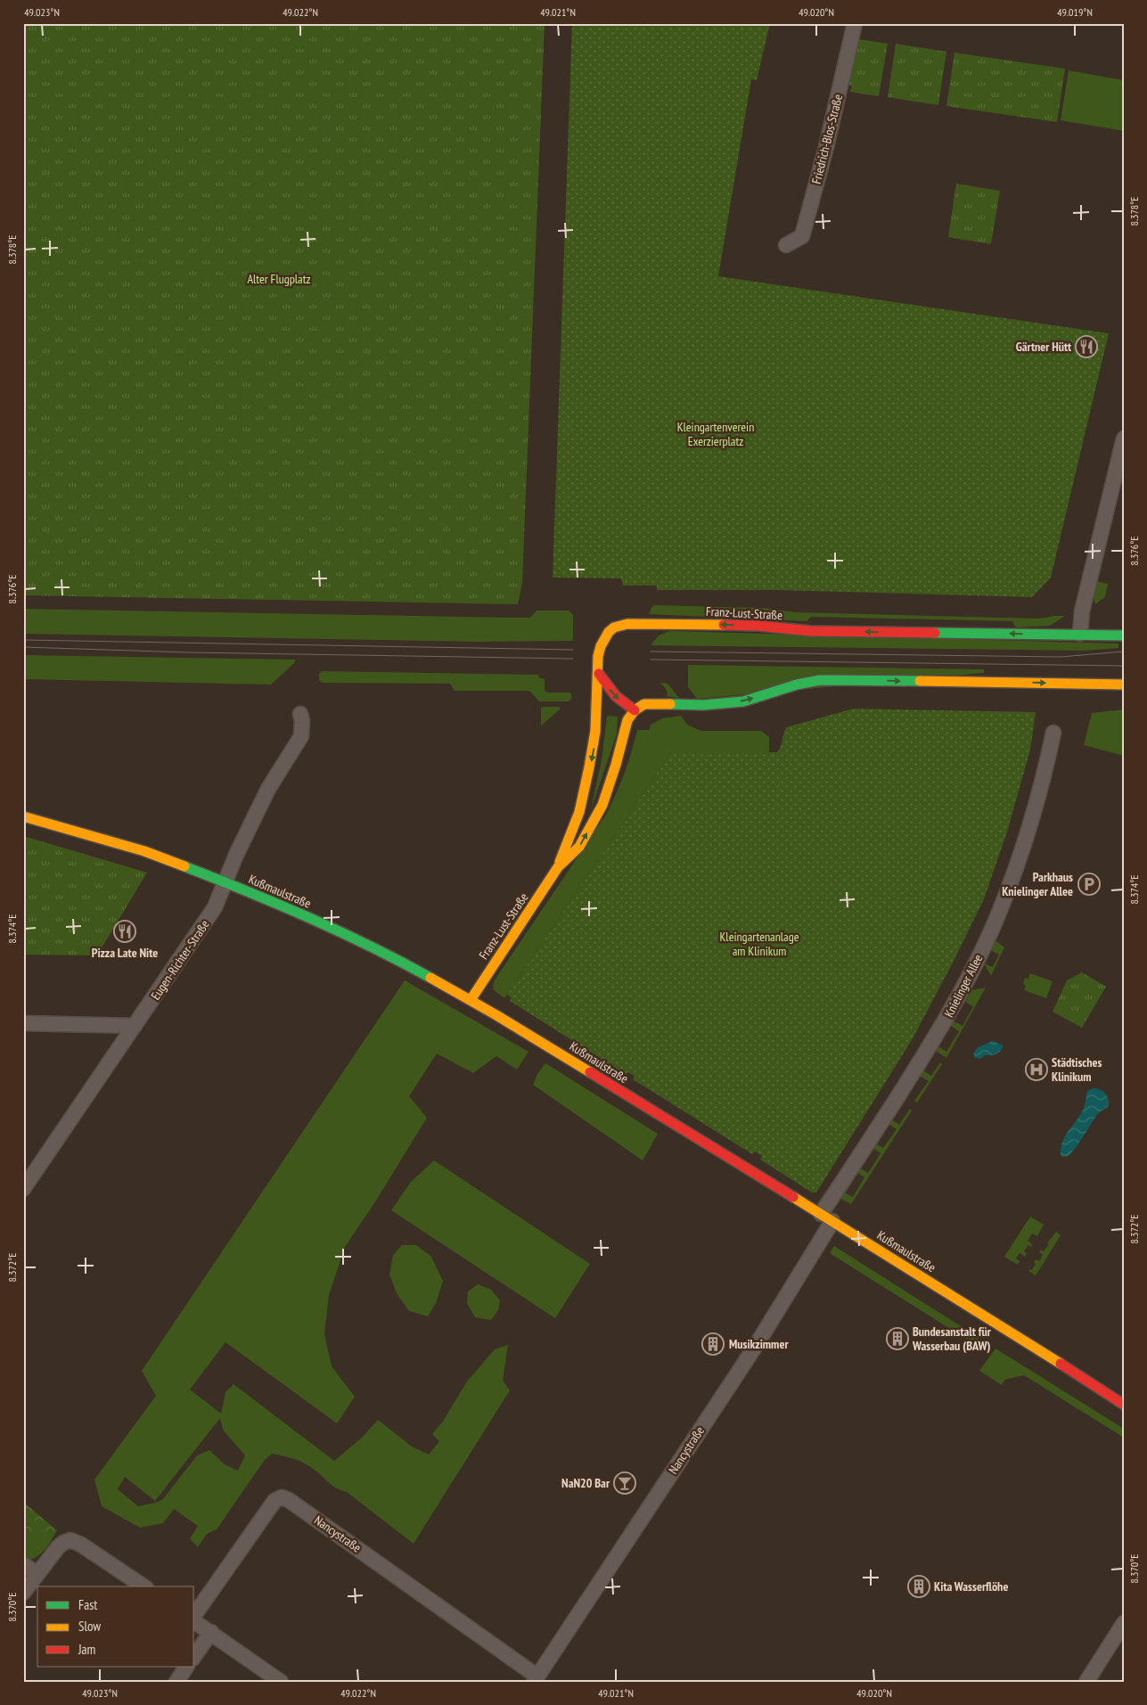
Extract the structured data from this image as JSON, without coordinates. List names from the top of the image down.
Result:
{
  "streets": {
    "street": [
      "Friedrich-Blos-Straße",
      "Franz-Lust-Straße",
      "Kußmaulstraße",
      "Eugen-Richter-Straße",
      "Knielinger Allee",
      "Nancystraße"
    ]
  },
  "crossings": [
    ["Franz-Lust-Straße", "Kußmaulstraße"],
    ["Kußmaulstraße", "Eugen-Richter-Straße"],
    ["Kußmaulstraße", "Knielinger Allee"],
    ["Kußmaulstraße", "Nancystraße"],
    ["Knielinger Allee", "Nancystraße"]
  ],
  "parks": ["Alter Flugplatz", "Kleingartenverein Exerzierplatz", "Kleingartenanlage am Klinikum"],
  "places": {
    "restaurant": ["Gärtner Hütt", "Pizza Late Nite"],
    "parking": ["Parkhaus Knielinger Allee"],
    "hospital": ["Städtisches Klinikum"],
    "building": ["Bundesanstalt für Wasserbau (BAW)", "Musikzimmer", "Kita Wasserflöhe"],
    "bar": ["NaN20 Bar"]
  },
  "legend": ["Fast", "Slow", "Jam"],
  "coordinates": [
    "49.023°N",
    "49.022°N",
    "49.021°N",
    "49.020°N",
    "49.019°N",
    "8.378°E",
    "8.376°E",
    "8.374°E",
    "8.372°E",
    "8.370°E"
  ]
}
